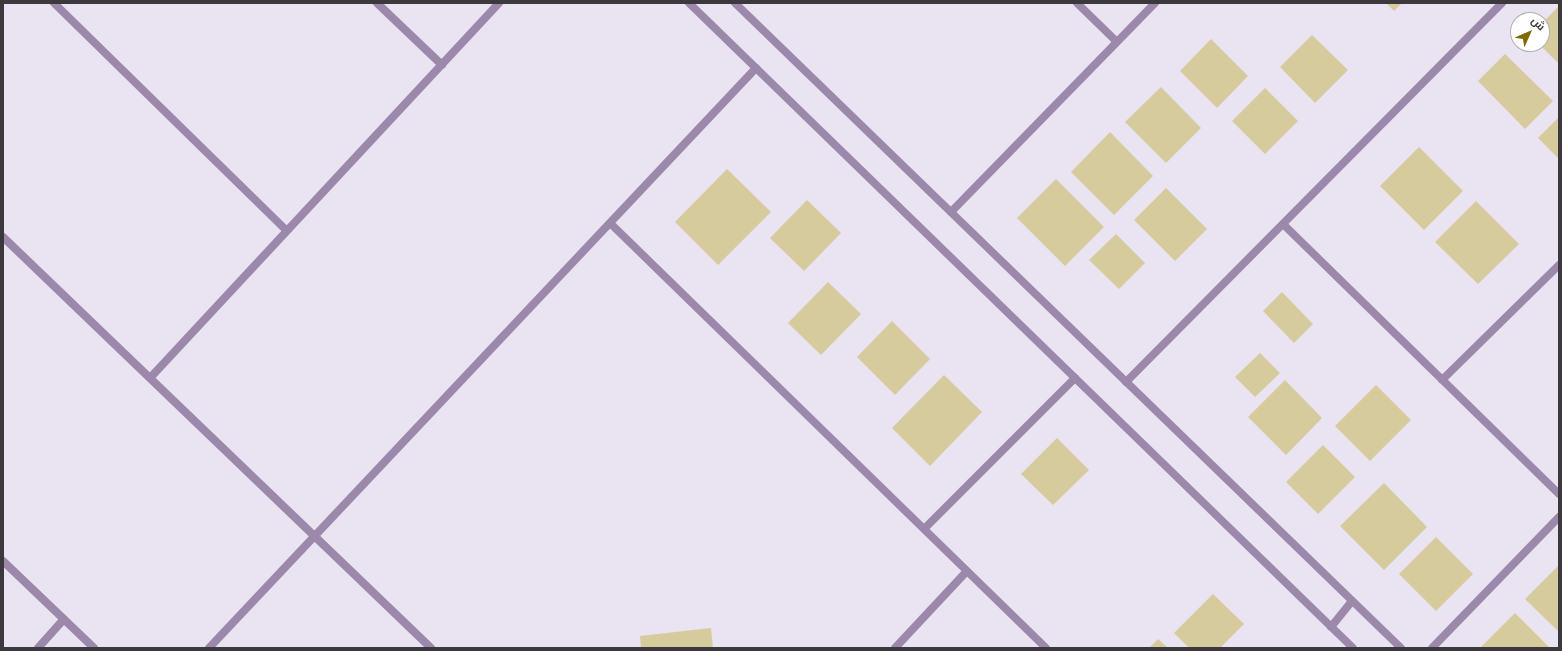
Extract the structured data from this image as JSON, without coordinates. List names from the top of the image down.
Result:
{
  "north": "top right"
}
